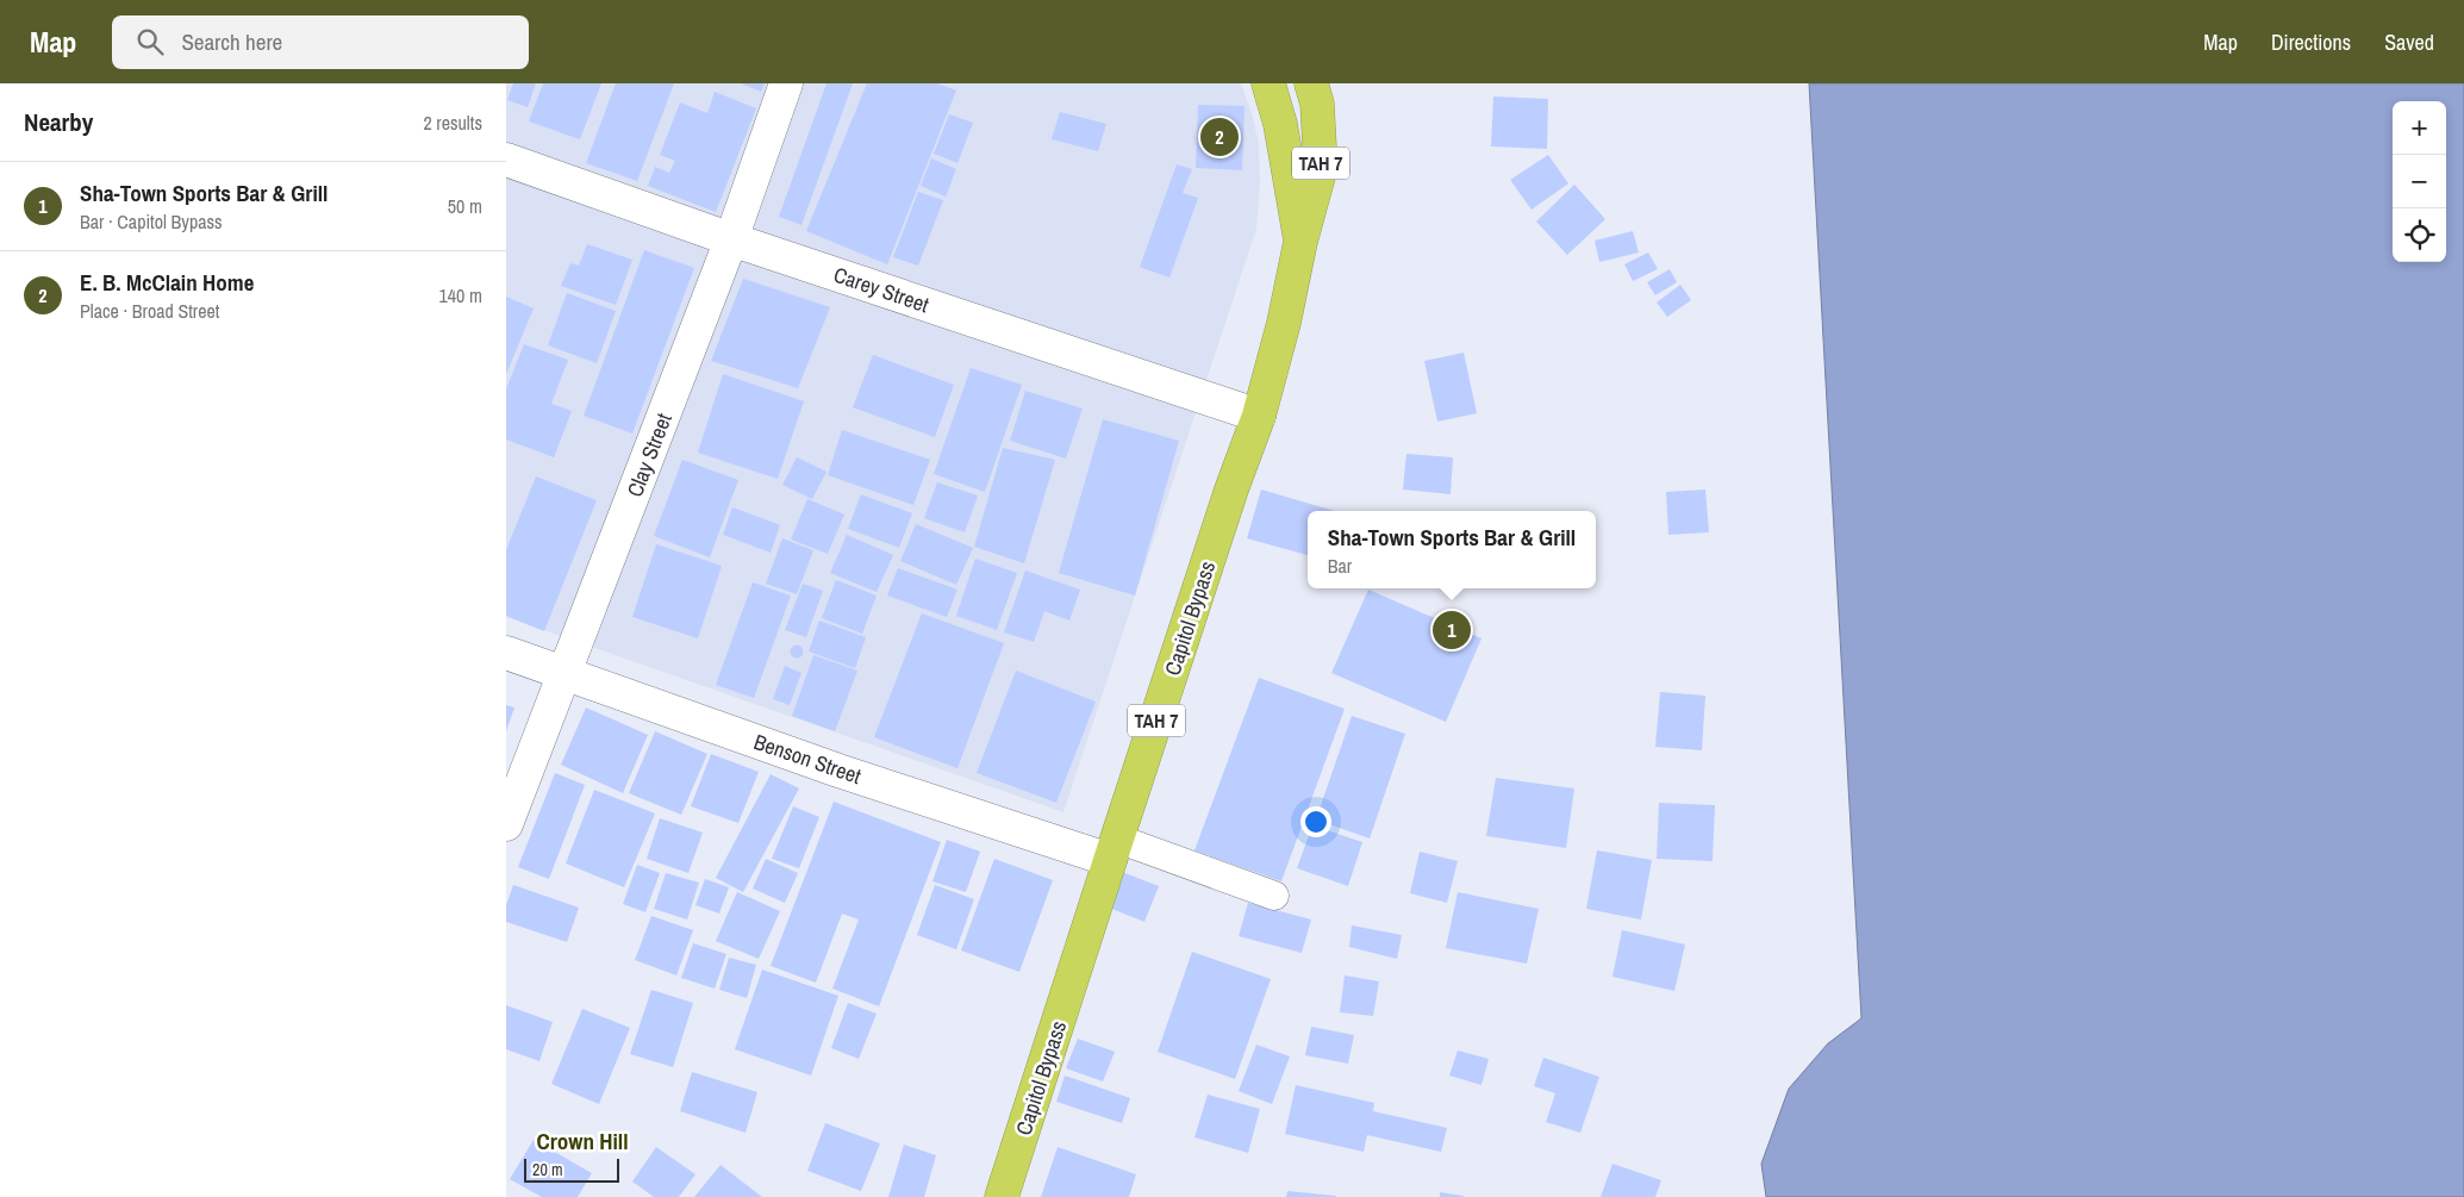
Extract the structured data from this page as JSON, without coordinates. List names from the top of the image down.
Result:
{
  "streets": {
    "highway": ["TAH 7", "Capitol Bypass"],
    "street": ["Carey Street", "Clay Street", "Benson Street"]
  },
  "crossings": [
    ["TAH 7", "Capitol Bypass"],
    ["Carey Street", "Clay Street"],
    ["Carey Street", "Capitol Bypass"],
    ["Clay Street", "Benson Street"],
    ["Capitol Bypass", "Benson Street"]
  ],
  "districts": ["Crown Hill"],
  "scale_bar": "20 m",
  "page": {
    "header": "Map",
    "search": "Search here",
    "nav": ["Map", "Directions", "Saved"],
    "heading": ["Nearby", "2 results"],
    "map_buttons": ["+", "−"],
    "pins": ["2", "1"],
    "list": [
      {
        "mark": "1",
        "name": "Sha-Town Sports Bar & Grill",
        "note": "Bar · Capitol Bypass",
        "value": "50 m"
      },
      {
        "mark": "2",
        "name": "E. B. McClain Home",
        "note": "Place · Broad Street",
        "value": "140 m"
      }
    ],
    "popup": ["Sha-Town Sports Bar & Grill", "Bar"],
    "scale": "20 m"
  }
}
